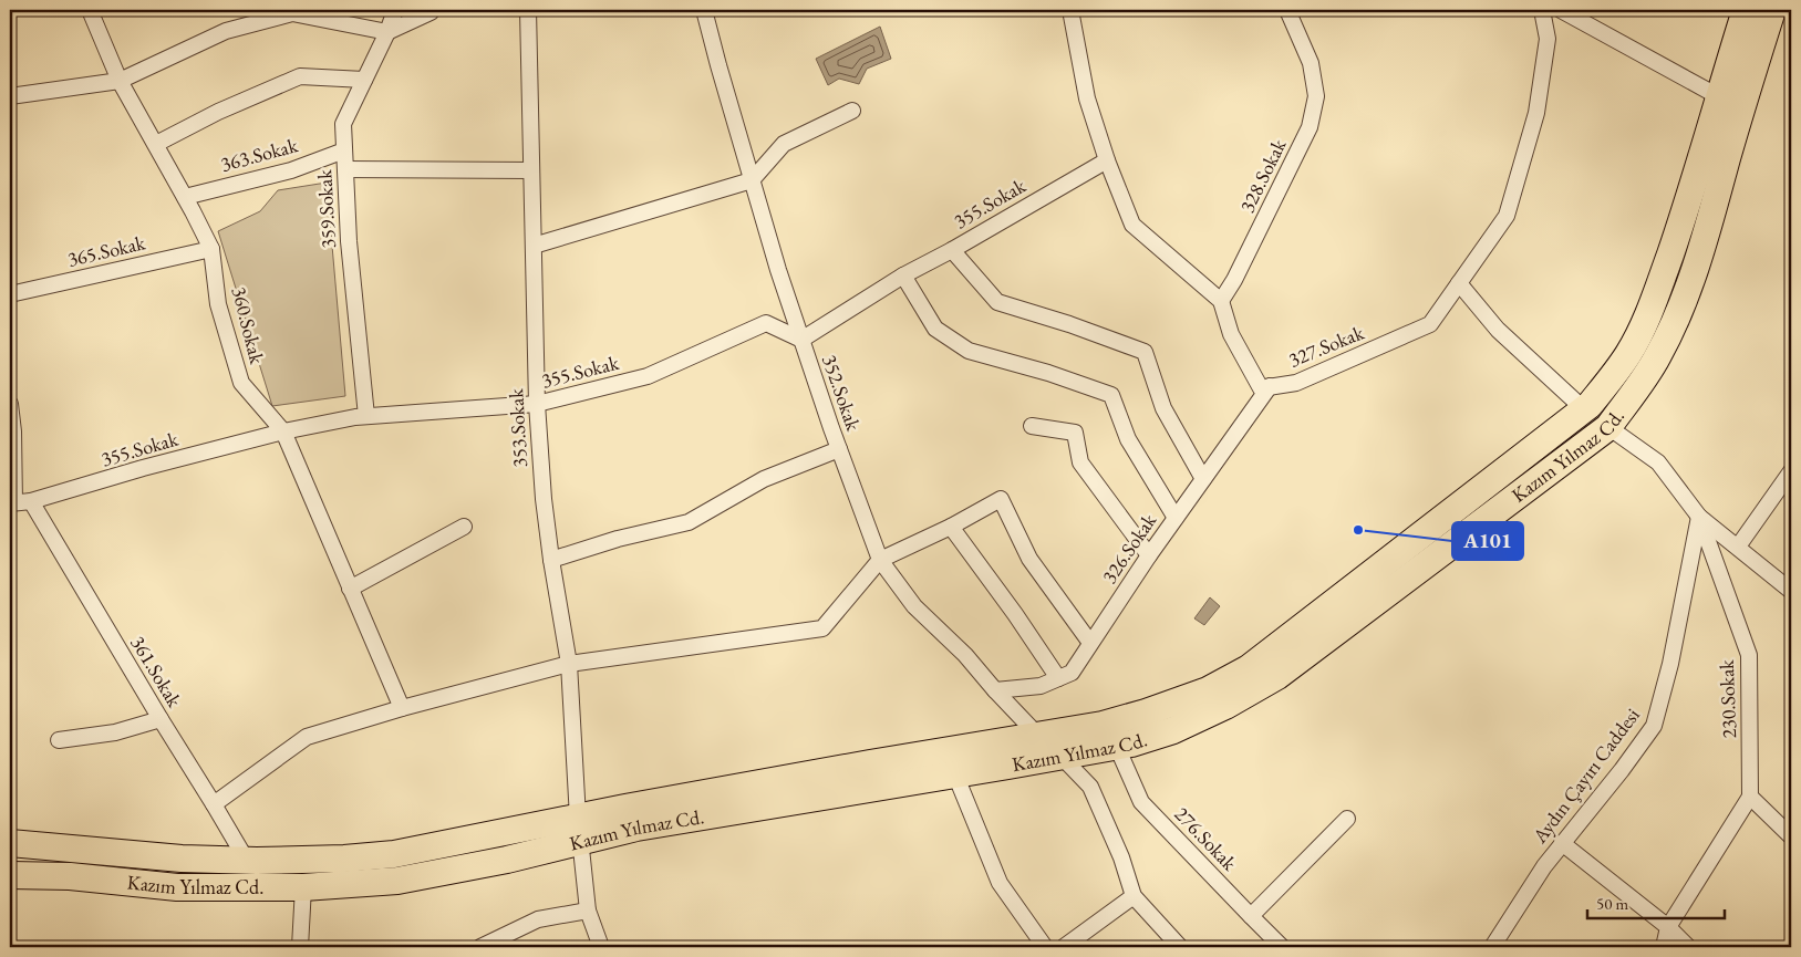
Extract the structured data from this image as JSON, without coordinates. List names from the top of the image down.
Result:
{
  "streets": {
    "highway": ["Kazım Yılmaz Cd."],
    "street": [
      "363.Sokak",
      "328.Sokak",
      "355.Sokak",
      "359.Sokak",
      "365.Sokak",
      "360.Sokak",
      "327.Sokak",
      "352.Sokak",
      "353.Sokak",
      "326.Sokak",
      "361.Sokak",
      "230.Sokak",
      "Aydın Çayırı Caddesi",
      "276.Sokak"
    ]
  },
  "crossings": [
    ["363.Sokak", "359.Sokak"],
    ["363.Sokak", "360.Sokak"],
    ["328.Sokak", "327.Sokak"],
    ["355.Sokak", "359.Sokak"],
    ["355.Sokak", "360.Sokak"],
    ["355.Sokak", "352.Sokak"],
    ["355.Sokak", "353.Sokak"],
    ["355.Sokak", "361.Sokak"],
    ["365.Sokak", "360.Sokak"],
    ["327.Sokak", "326.Sokak"],
    ["352.Sokak", "Kazım Yılmaz Cd."],
    ["352.Sokak", "326.Sokak"],
    ["353.Sokak", "Kazım Yılmaz Cd."],
    ["Kazım Yılmaz Cd.", "361.Sokak"],
    ["Kazım Yılmaz Cd.", "230.Sokak"],
    ["Kazım Yılmaz Cd.", "276.Sokak"],
    ["230.Sokak", "Aydın Çayırı Caddesi"]
  ],
  "places": ["A101"],
  "scale_bar": "50 m"
}
